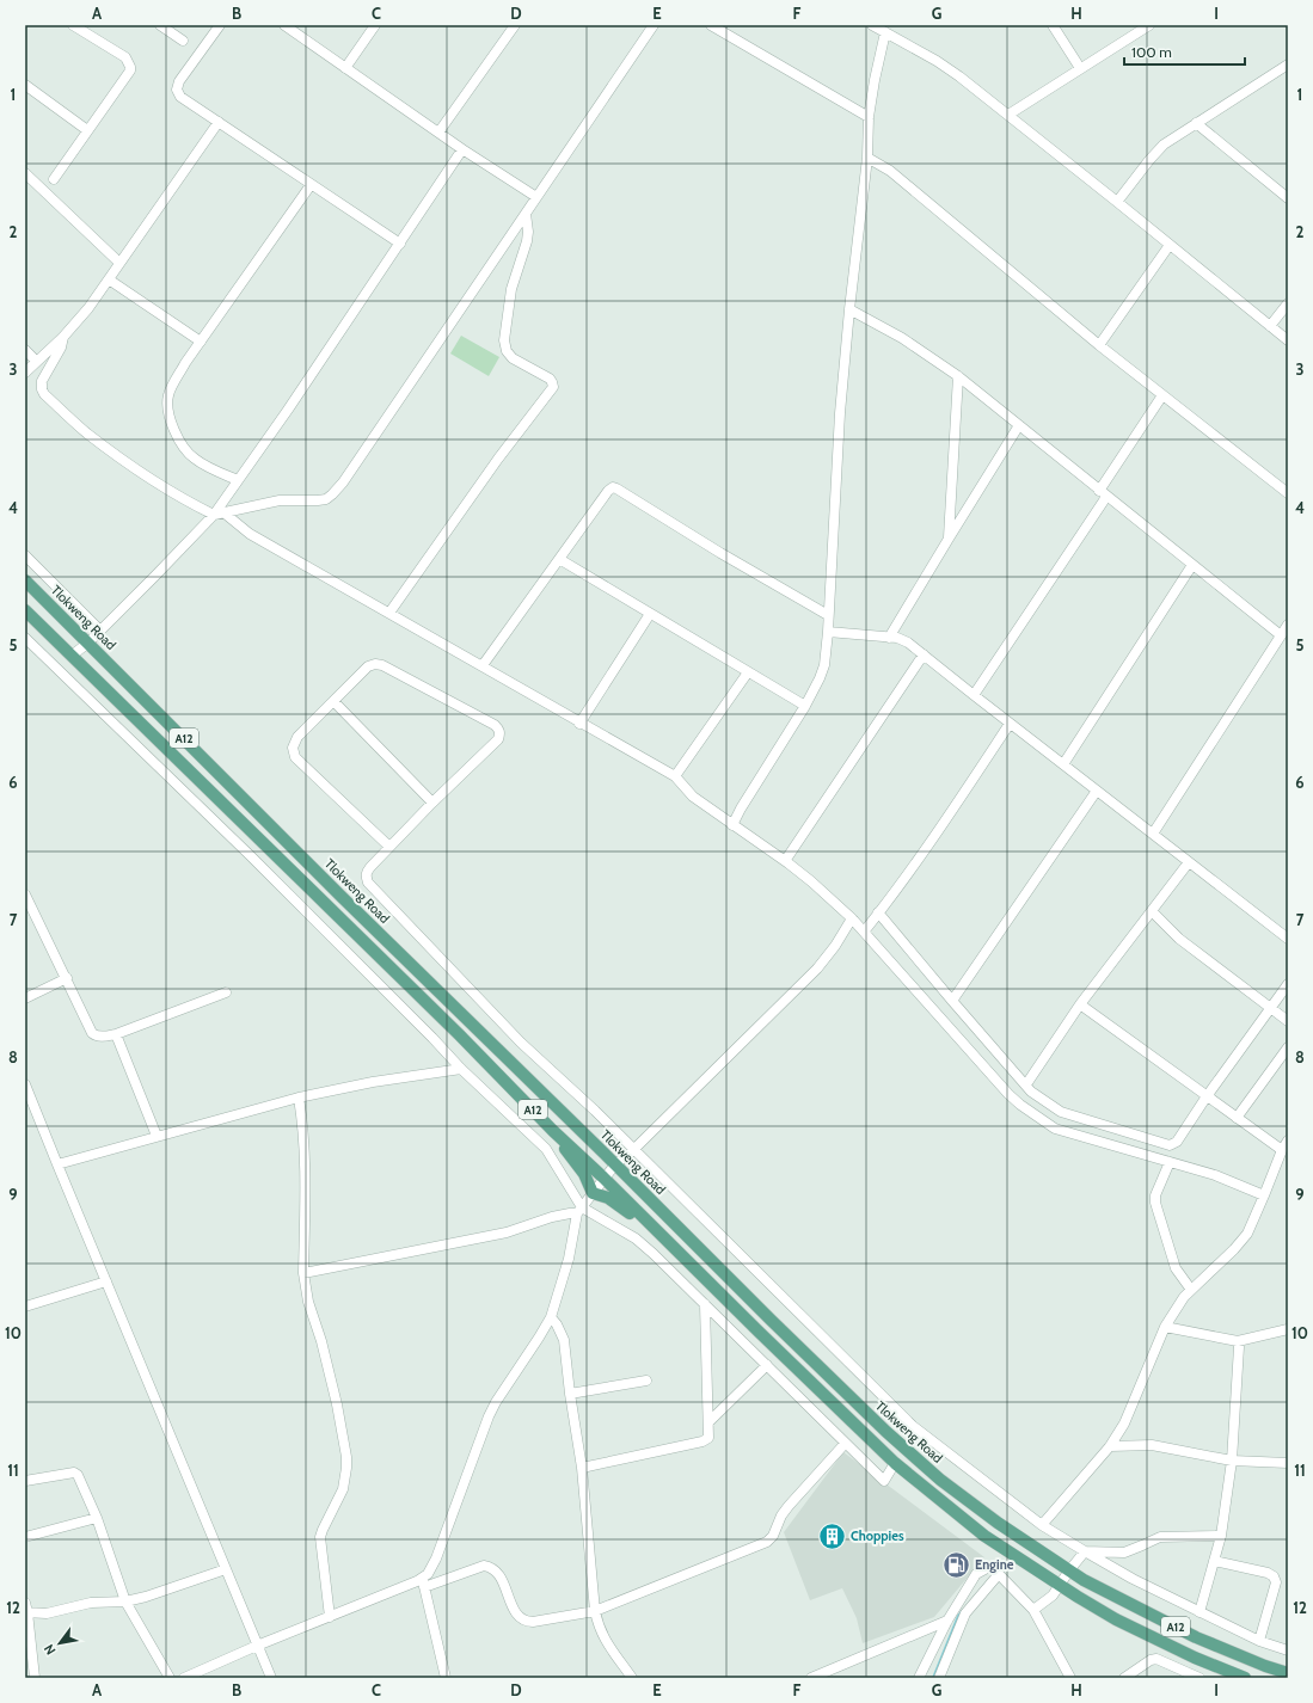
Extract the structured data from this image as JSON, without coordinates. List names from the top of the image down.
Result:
{
  "streets": {
    "main road": ["Tlokweng Road", "A12"]
  },
  "places": {
    "building": ["Choppies"],
    "fuel station": ["Engine"]
  },
  "scale_bar": "100 m",
  "north": "bottom left",
  "grid": {
    "columns": [
      "A",
      "B",
      "C",
      "D",
      "E",
      "F",
      "G",
      "H",
      "I"
    ],
    "rows": [
      "1",
      "2",
      "3",
      "4",
      "5",
      "6",
      "7",
      "8",
      "9",
      "10",
      "11",
      "12"
    ]
  }
}
